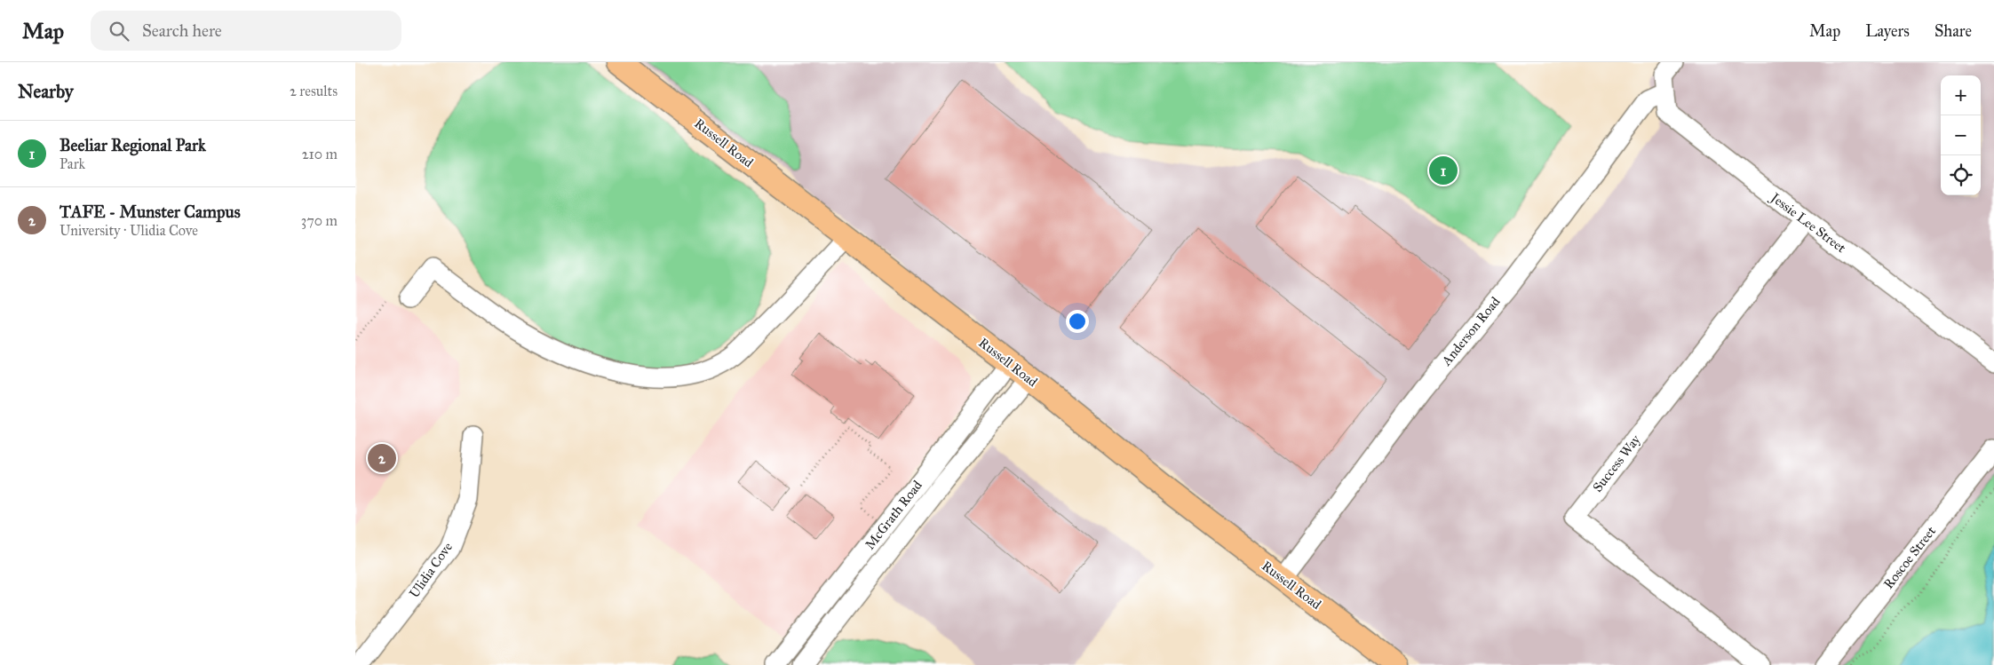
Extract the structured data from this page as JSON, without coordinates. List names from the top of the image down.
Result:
{
  "streets": {
    "main road": ["Russell Road"],
    "street": [
      "Jessie Lee Street",
      "Anderson Road",
      "Success Way",
      "McGrath Road",
      "Roscoe Street",
      "Ulidia Cove"
    ]
  },
  "crossings": [
    ["Russell Road", "Anderson Road"],
    ["Russell Road", "McGrath Road"],
    ["Jessie Lee Street", "Anderson Road"],
    ["Jessie Lee Street", "Success Way"]
  ],
  "page": {
    "header": "Map",
    "search": "Search here",
    "nav": ["Map", "Layers", "Share"],
    "heading": ["Nearby", "2 results"],
    "map_buttons": ["+", "−"],
    "list": [
      {
        "mark": "1",
        "name": "Beeliar Regional Park",
        "note": "Park",
        "value": "210 m"
      },
      {
        "mark": "2",
        "name": "TAFE - Munster Campus",
        "note": "University · Ulidia Cove",
        "value": "370 m"
      }
    ],
    "pins": ["1", "2"]
  }
}
